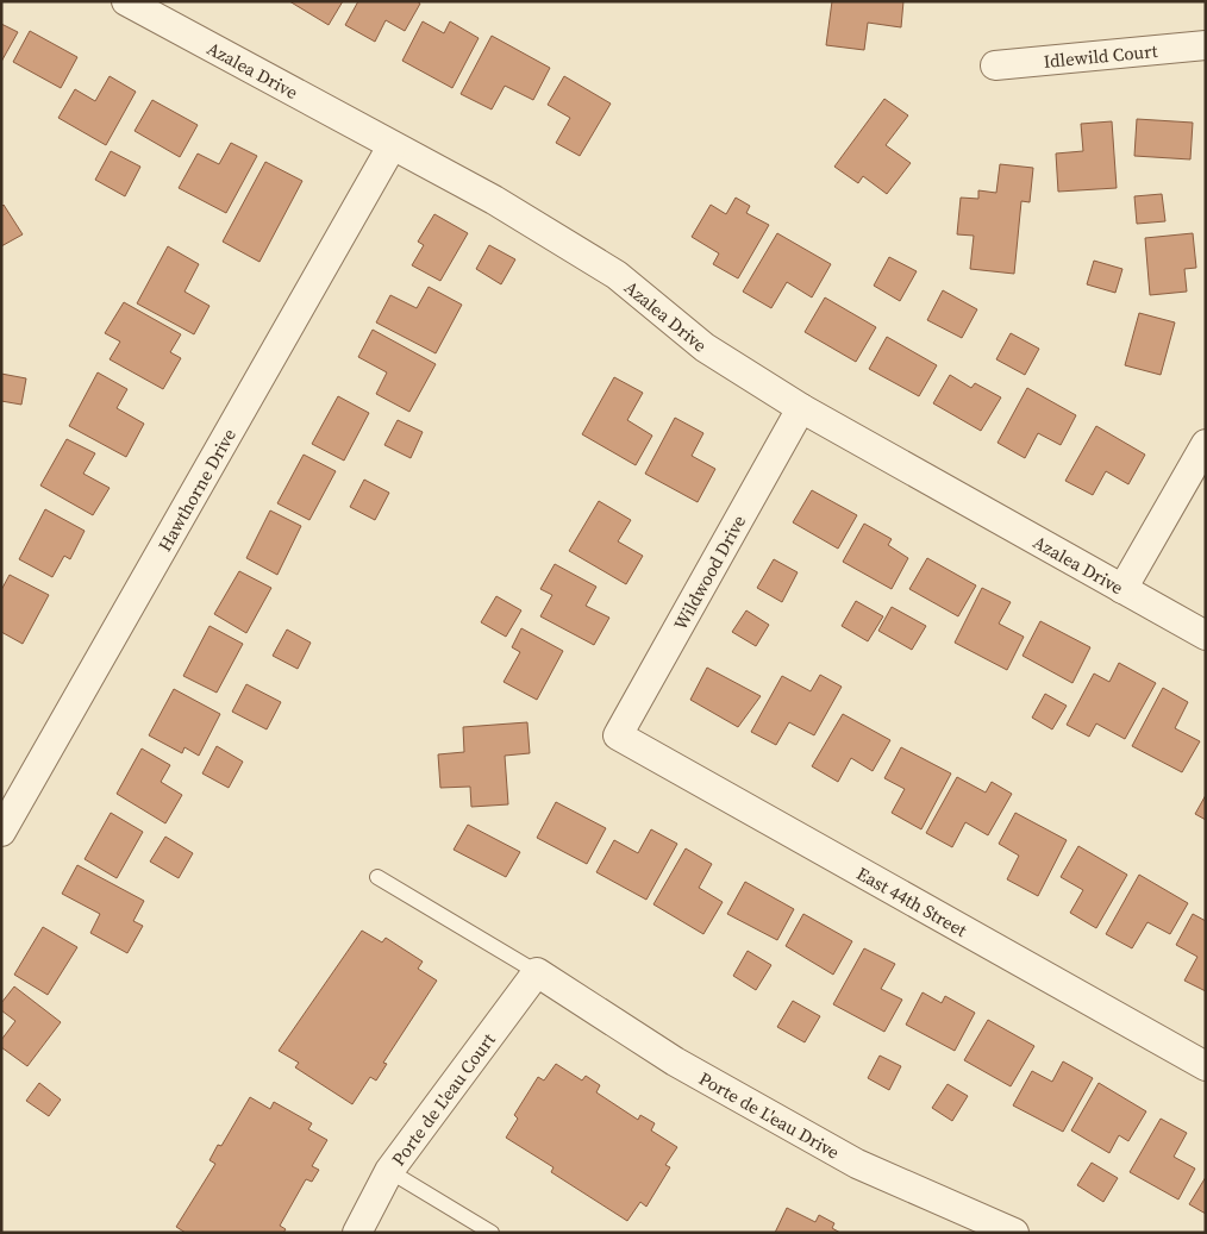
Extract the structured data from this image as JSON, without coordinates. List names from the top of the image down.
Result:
{
  "streets": {
    "street": [
      "Idlewild Court",
      "Azalea Drive",
      "Hawthorne Drive",
      "Wildwood Drive",
      "East 44th Street",
      "Porte de L'eau Court",
      "Porte de L'eau Drive"
    ]
  },
  "crossings": [
    ["Azalea Drive", "Hawthorne Drive"],
    ["Azalea Drive", "Wildwood Drive"],
    ["Wildwood Drive", "East 44th Street"],
    ["Porte de L'eau Court", "Porte de L'eau Drive"]
  ]
}
